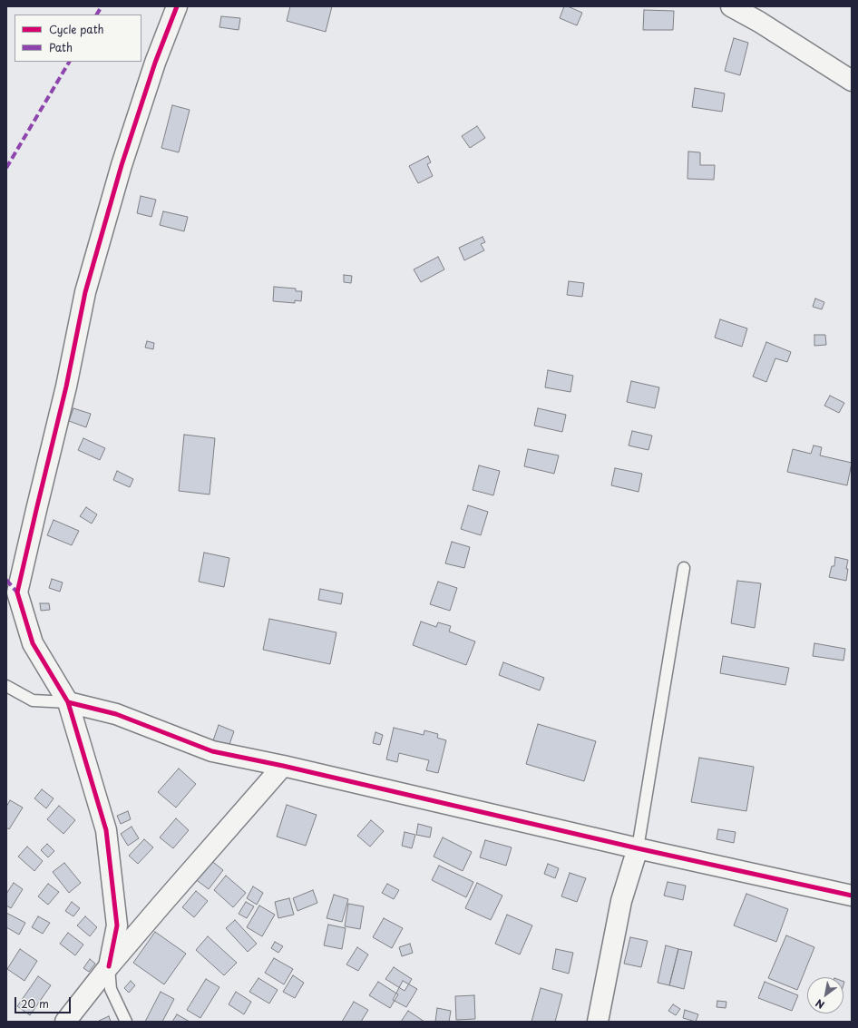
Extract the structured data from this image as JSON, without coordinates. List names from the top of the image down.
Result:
{
  "legend": ["Cycle path", "Path"],
  "scale_bar": "20 m",
  "north": "bottom left"
}
